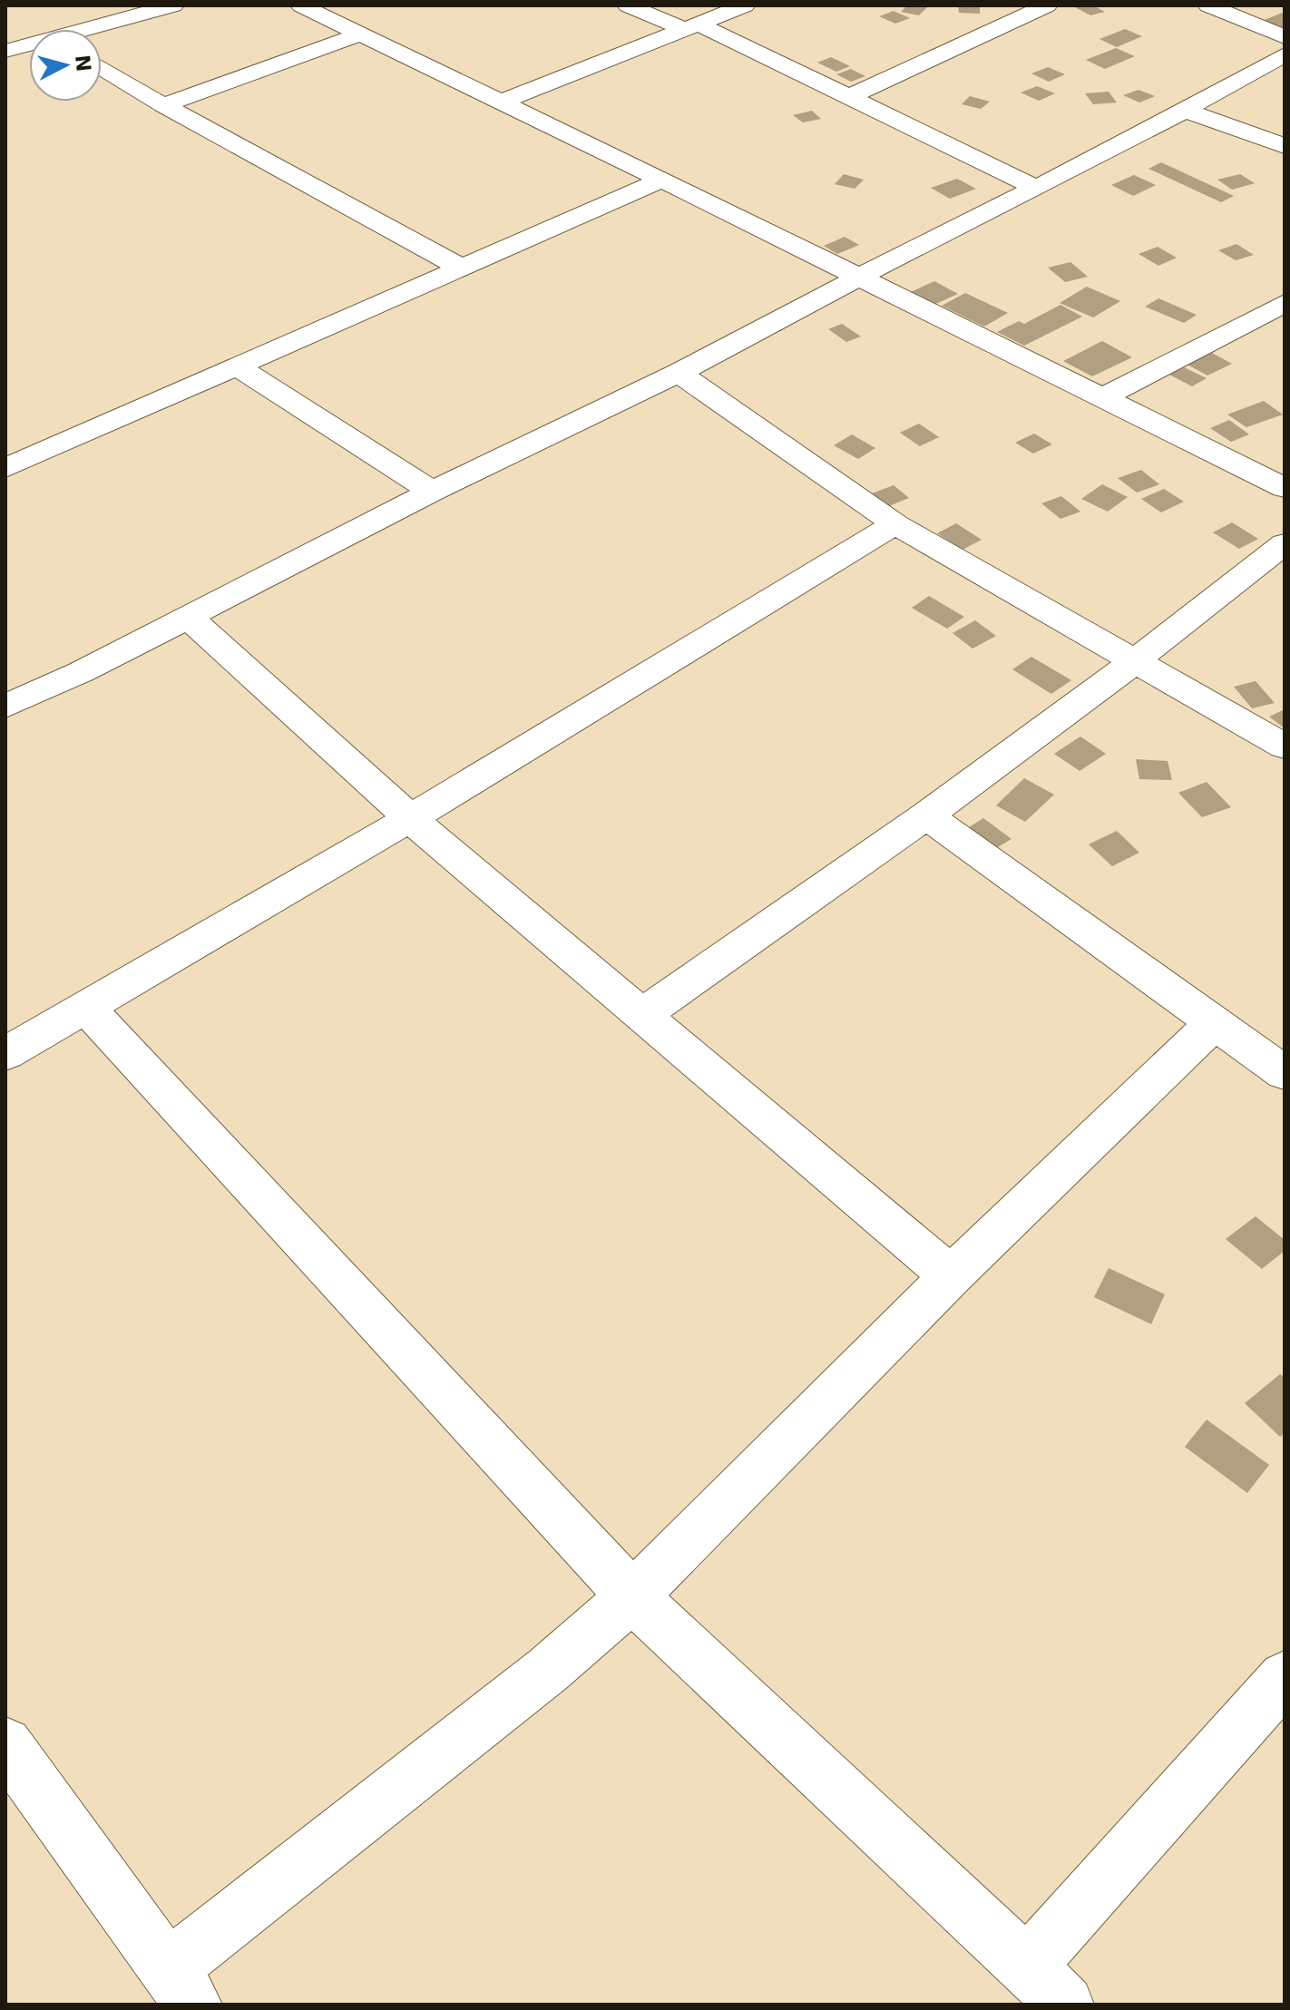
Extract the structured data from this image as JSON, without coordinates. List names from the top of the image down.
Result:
{
  "north": "right"
}
